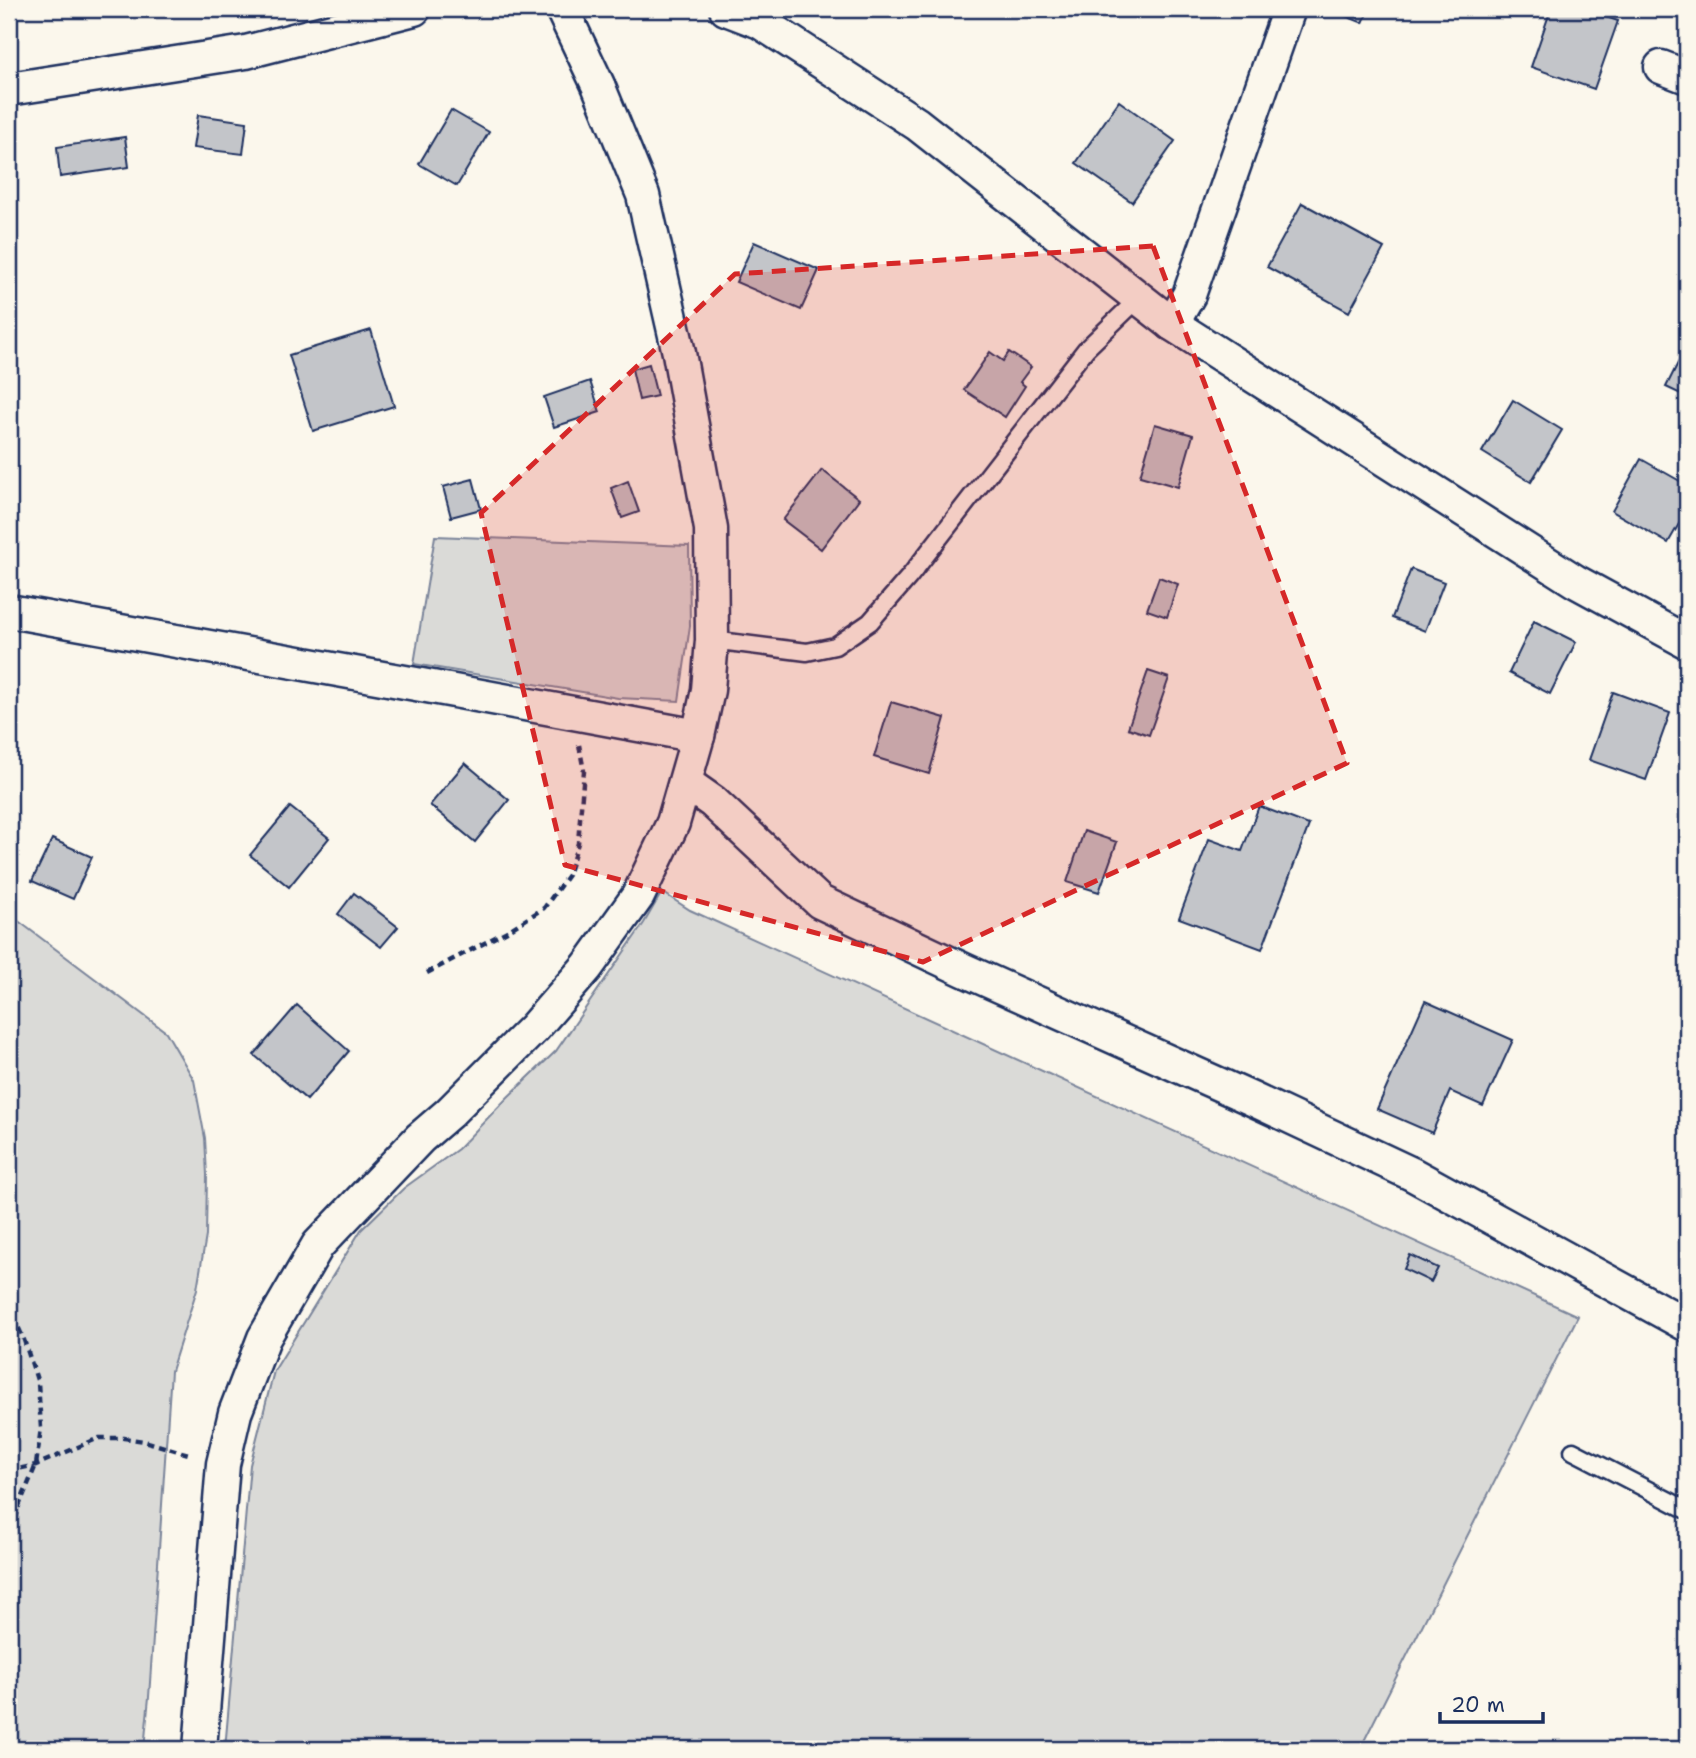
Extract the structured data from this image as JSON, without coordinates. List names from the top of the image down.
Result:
{
  "scale_bar": "20 m"
}
